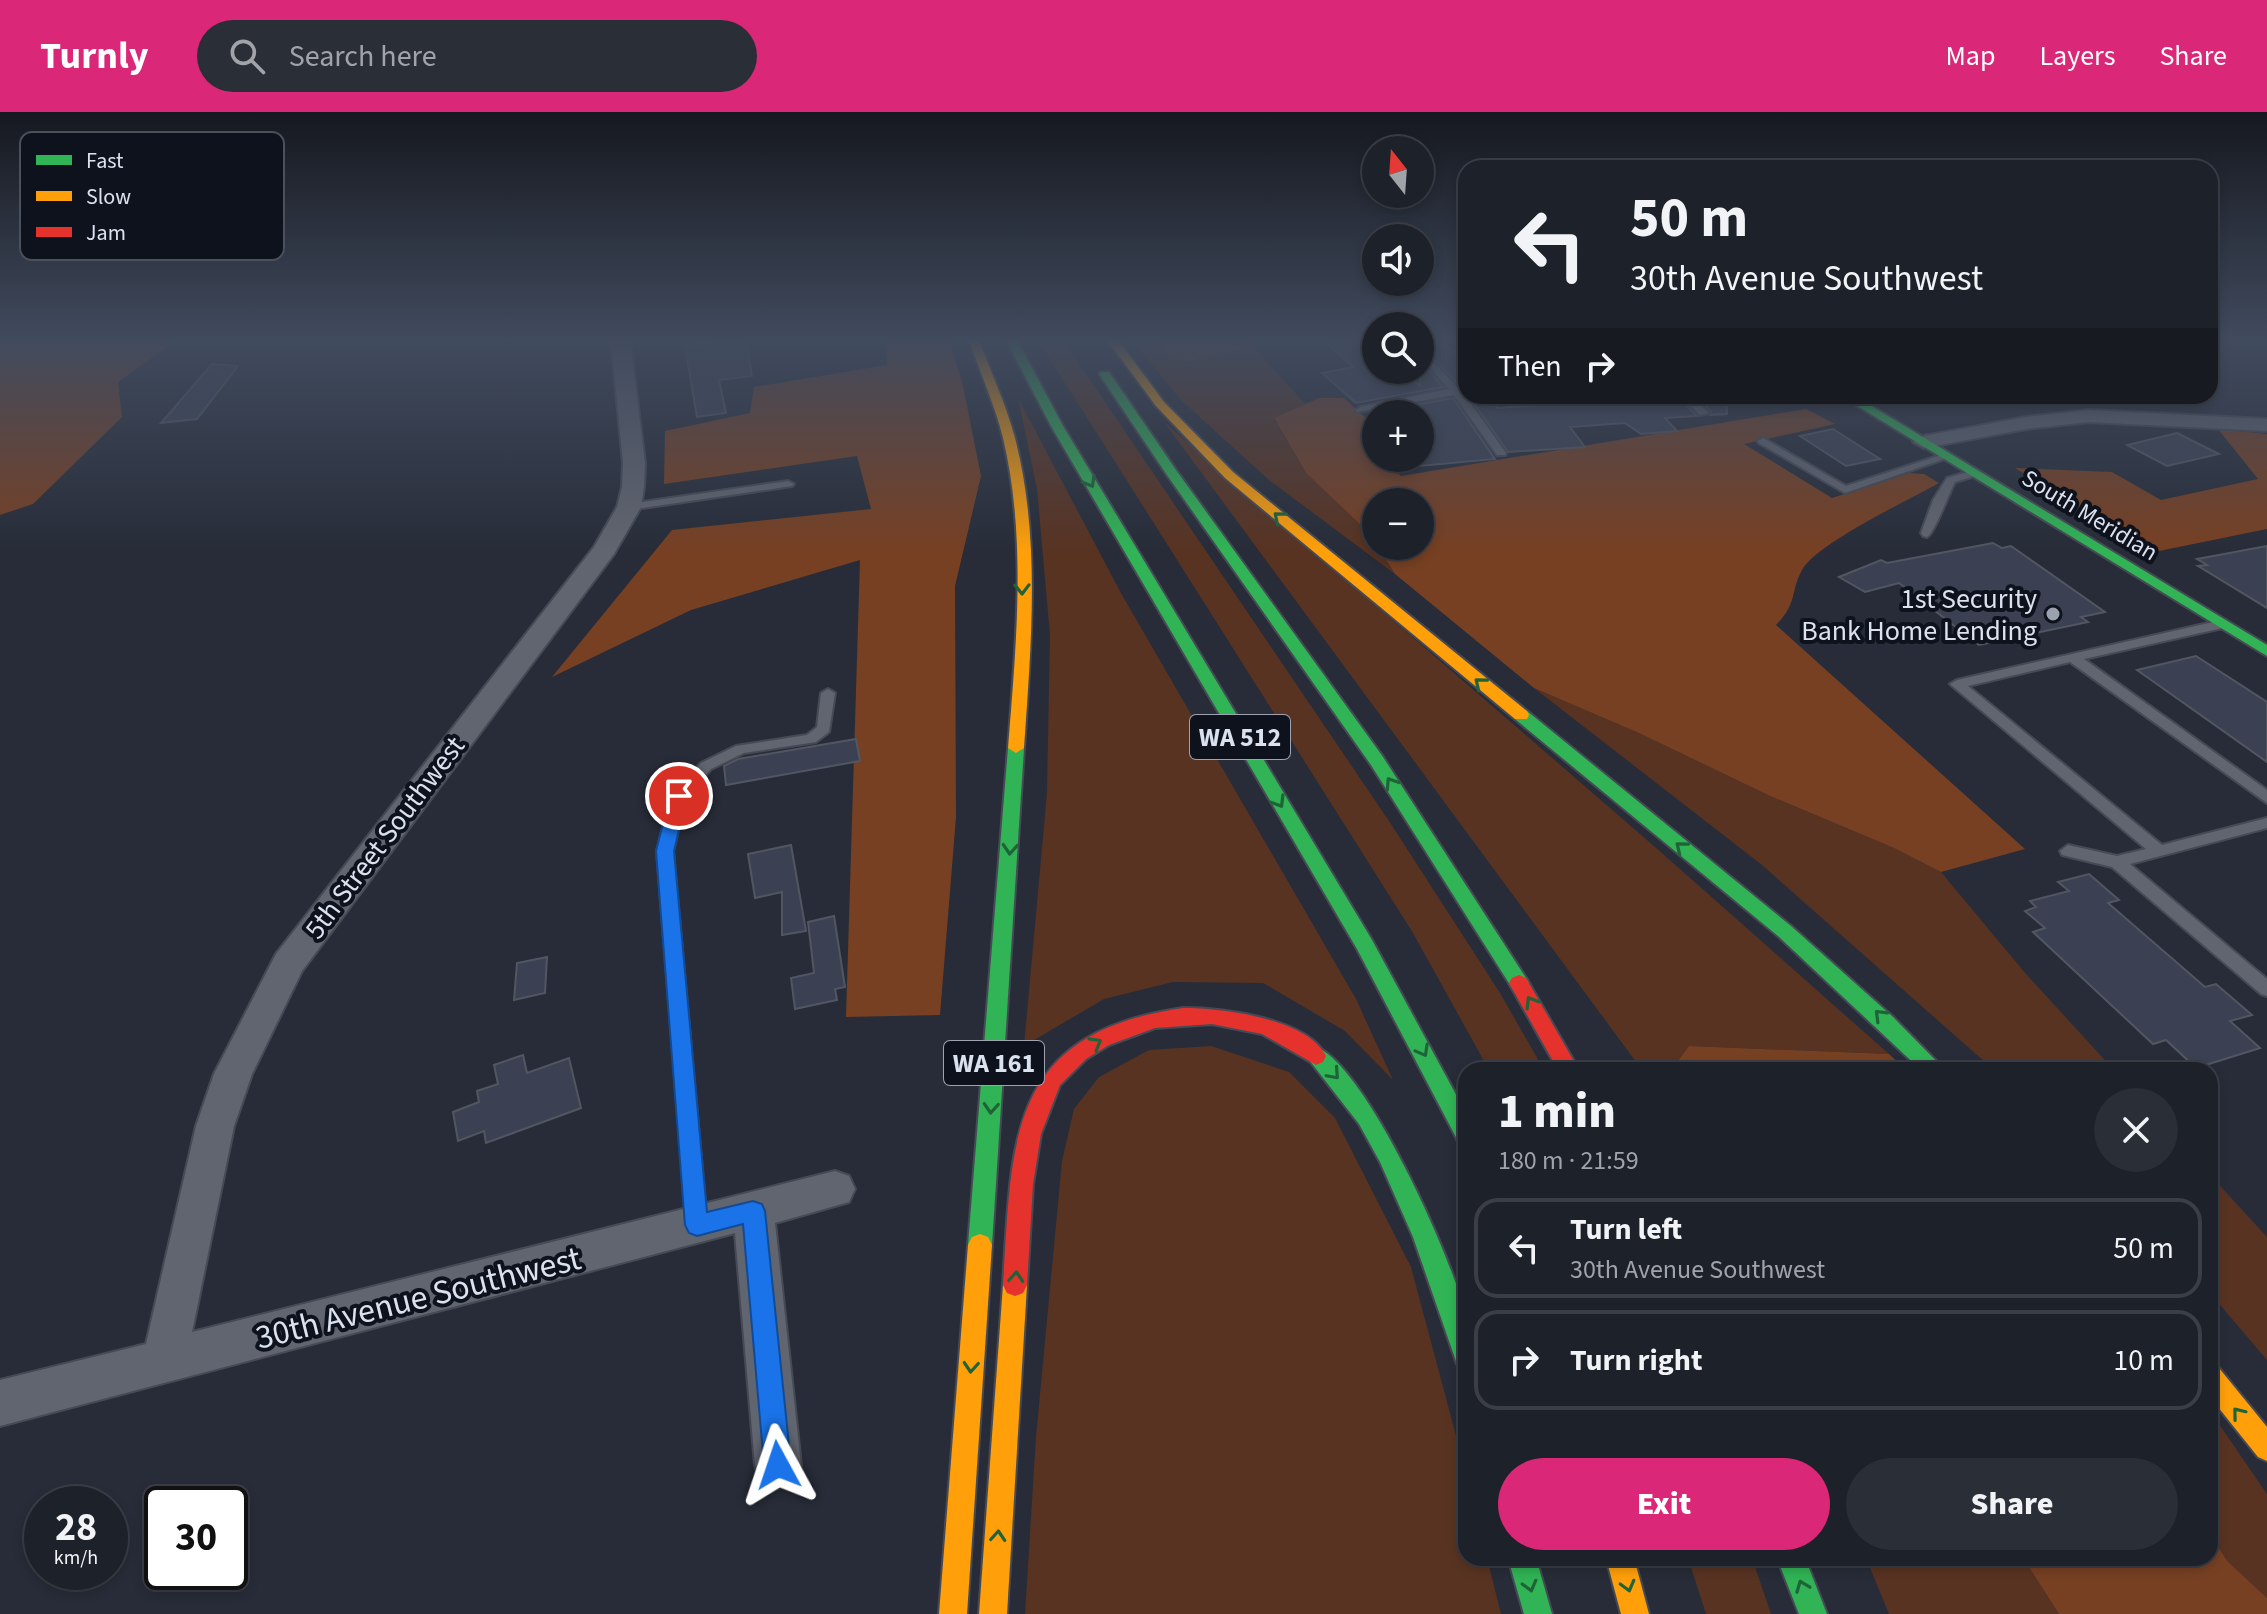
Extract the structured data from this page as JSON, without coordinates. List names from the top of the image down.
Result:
{
  "streets": {
    "main road": ["South Meridian", "WA 512", "WA 161"],
    "street": ["5th Street Southwest", "30th Avenue Southwest"]
  },
  "crossings": [
    ["5th Street Southwest", "30th Avenue Southwest"]
  ],
  "places": ["1st Security Bank Home Lending"],
  "legend": ["Fast", "Slow", "Jam"],
  "north": "top",
  "page": {
    "header": "Turnly",
    "search": "Search here",
    "nav": ["Map", "Layers", "Share"],
    "map_buttons": ["+", "−"],
    "turn": ["50 m", "30th Avenue Southwest"],
    "then": "Then",
    "heading": ["1 min", "180 m · 21:59"],
    "list": [
      {
        "name": "Turn left",
        "note": "30th Avenue Southwest",
        "value": "50 m"
      },
      {
        "name": "Turn right",
        "value": "10 m"
      }
    ],
    "buttons": ["Exit", "Share"],
    "speed": "28 km/h",
    "limit": "30"
  }
}
